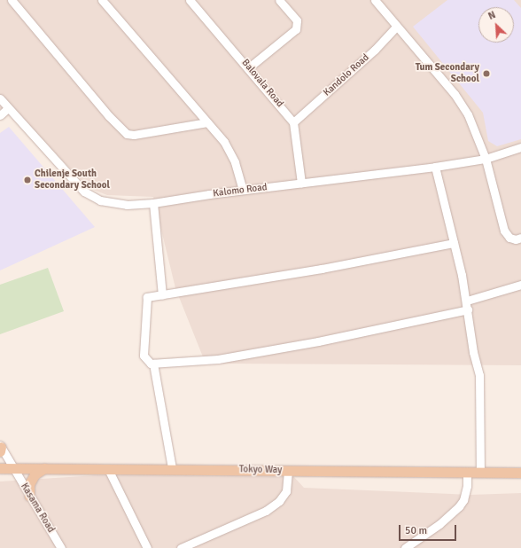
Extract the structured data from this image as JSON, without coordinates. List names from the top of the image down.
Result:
{
  "streets": {
    "main road": ["Tokyo Way"],
    "street": [
      "Kandolo Road",
      "Balovala Road",
      "Kalomo Road",
      "Kasama Road"
    ]
  },
  "crossings": [
    ["Kandolo Road", "Balovala Road"],
    ["Tokyo Way", "Kasama Road"]
  ],
  "places": ["Tum Secondary School", "Chilenje South Secondary School"],
  "scale_bar": "50 m",
  "north": "top left"
}
